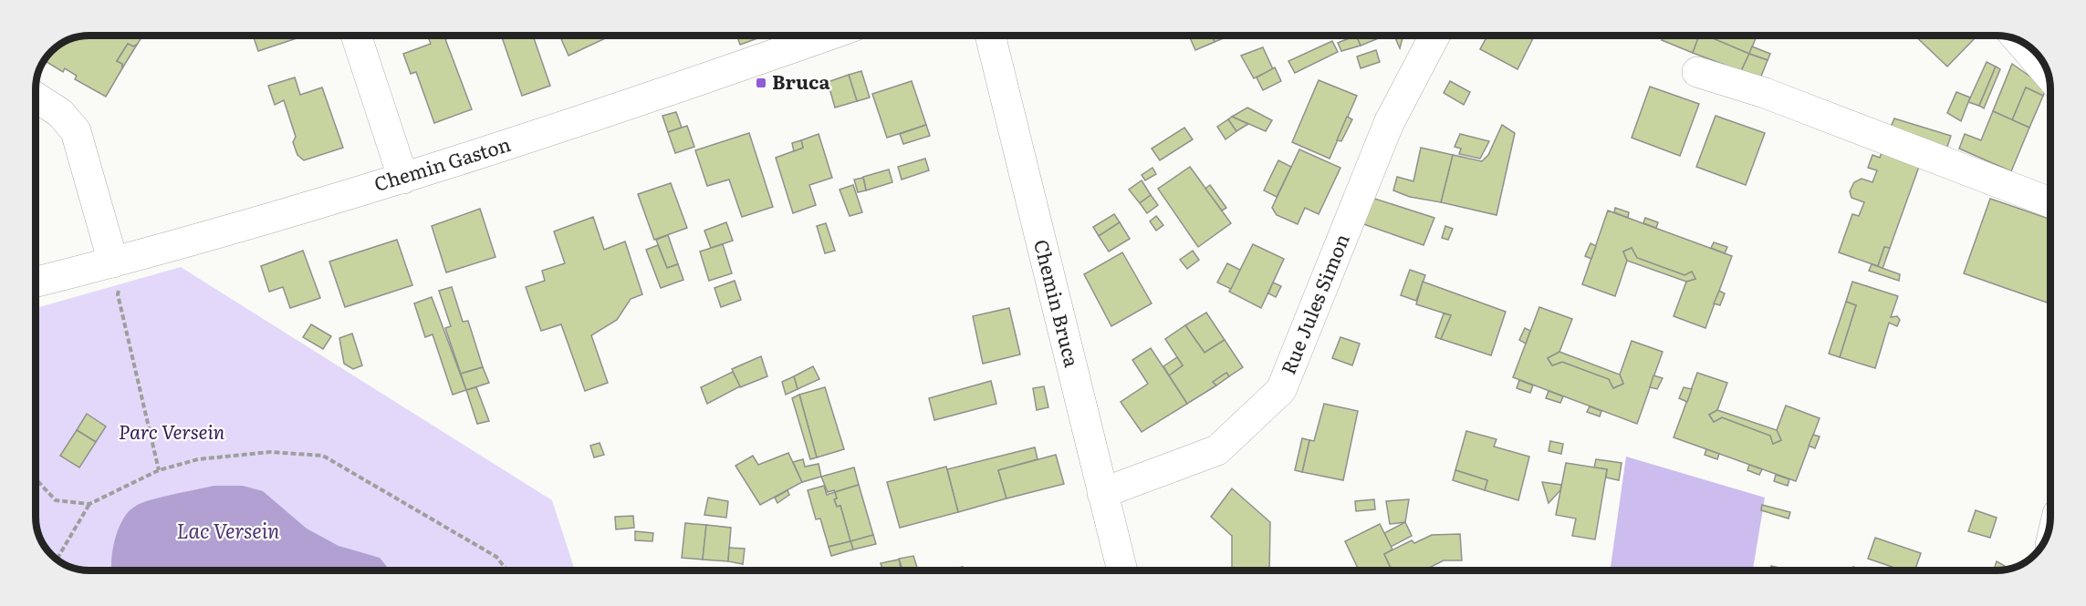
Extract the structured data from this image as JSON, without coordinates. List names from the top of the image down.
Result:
{
  "streets": {
    "street": ["Chemin Gaston", "Chemin Bruca", "Rue Jules Simon"]
  },
  "crossings": [
    ["Chemin Bruca", "Rue Jules Simon"]
  ],
  "water": ["Lac Versein"],
  "parks": ["Parc Versein"],
  "places": {
    "transit": ["Bruca"]
  }
}
